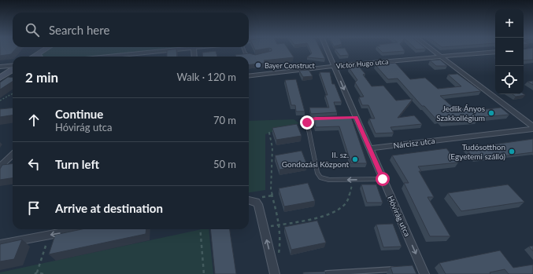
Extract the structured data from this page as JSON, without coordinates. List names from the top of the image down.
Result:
{
  "streets": {
    "street": ["Victor Hugo utca", "Nárcisz utca", "Hóvirág utca"]
  },
  "crossings": [
    ["Victor Hugo utca", "Hóvirág utca"],
    ["Nárcisz utca", "Hóvirág utca"]
  ],
  "one_way": ["Hóvirág utca"],
  "places": [
    "Bayer Construct",
    "Jedlik Ányos Szakkollégium",
    "Tudósotthon (Egyetemi szálló)",
    "II. sz. Gondozási Központ"
  ],
  "page": {
    "map_buttons": ["+", "−"],
    "search": "Search here",
    "heading": ["2 min", "Walk · 120 m"],
    "list": [
      ["Continue", "Hóvirág utca", "70 m"],
      ["Turn left", "50 m"],
      "Arrive at destination"
    ]
  }
}
